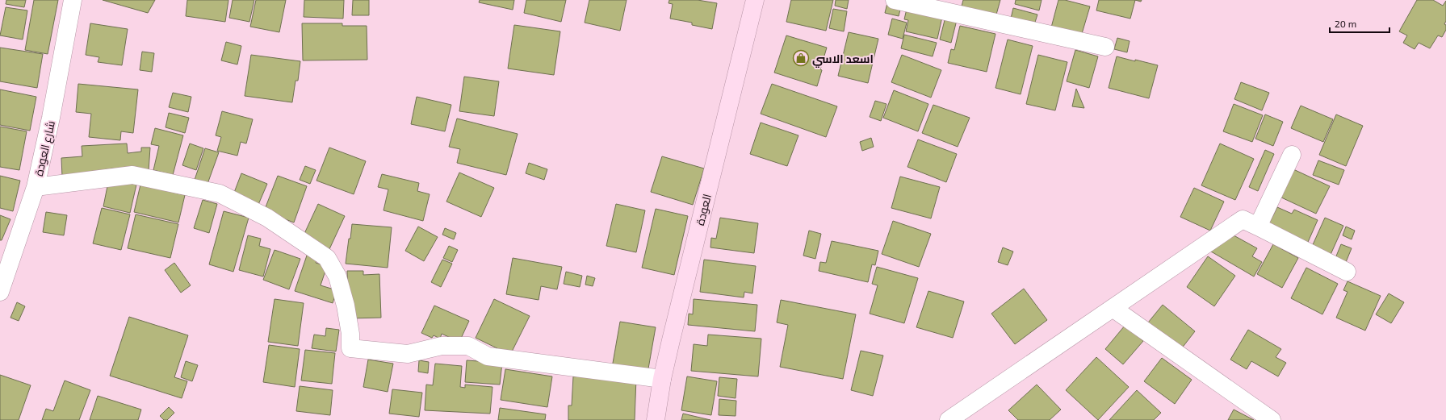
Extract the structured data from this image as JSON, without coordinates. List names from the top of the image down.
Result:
{
  "streets": {
    "main road": ["العودة"],
    "street": ["شارع العودة"]
  },
  "places": {
    "shop": ["اسعد الاسي"]
  },
  "scale_bar": "20 m"
}
